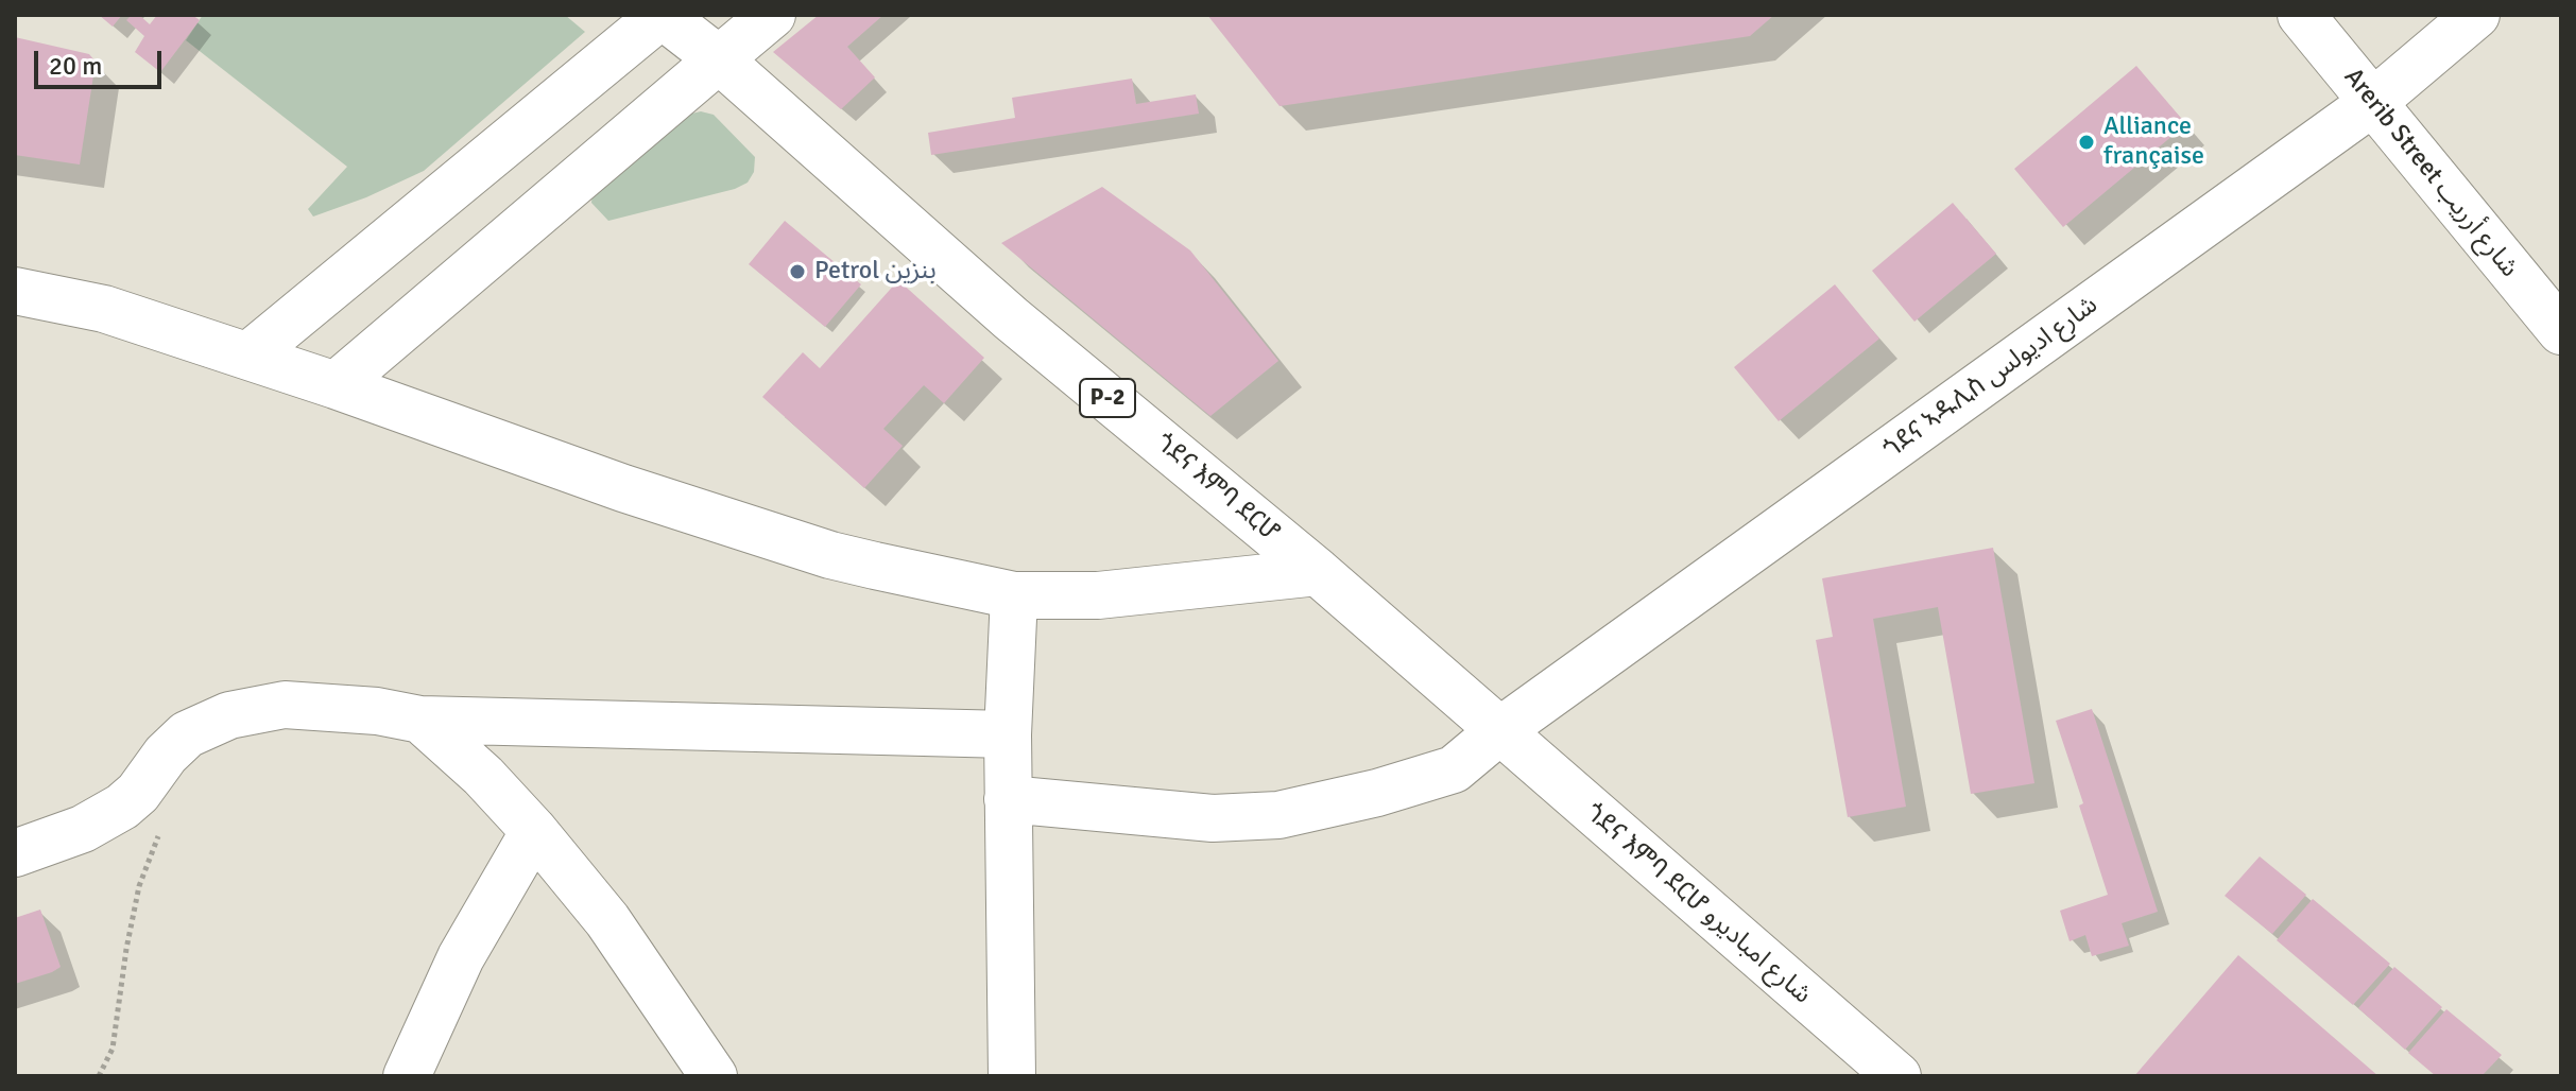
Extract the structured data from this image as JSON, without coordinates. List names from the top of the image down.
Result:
{
  "streets": {
    "main road": [
      "Arerib Street شارع أرريب",
      "ጎደና ኣዱሊስ شارع اديولس",
      "P-2",
      "ጎደና እምባ ደርሆ",
      "ጎደና እምባ ደርሆ شارع امباديرو"
    ]
  },
  "crossings": [
    ["Arerib Street شارع أرريب", "ጎደና ኣዱሊስ شارع اديولس"],
    ["ጎደና ኣዱሊስ شارع اديولس", "ጎደና እምባ ደርሆ"],
    ["ጎደና ኣዱሊስ شارع اديولس", "ጎደና እምባ ደርሆ شارع امباديرو"],
    ["ጎደና እምባ ደርሆ", "ጎደና እምባ ደርሆ شارع امباديرو"]
  ],
  "places": ["Alliance française", "Petrol بنزين"],
  "scale_bar": "20 m"
}
